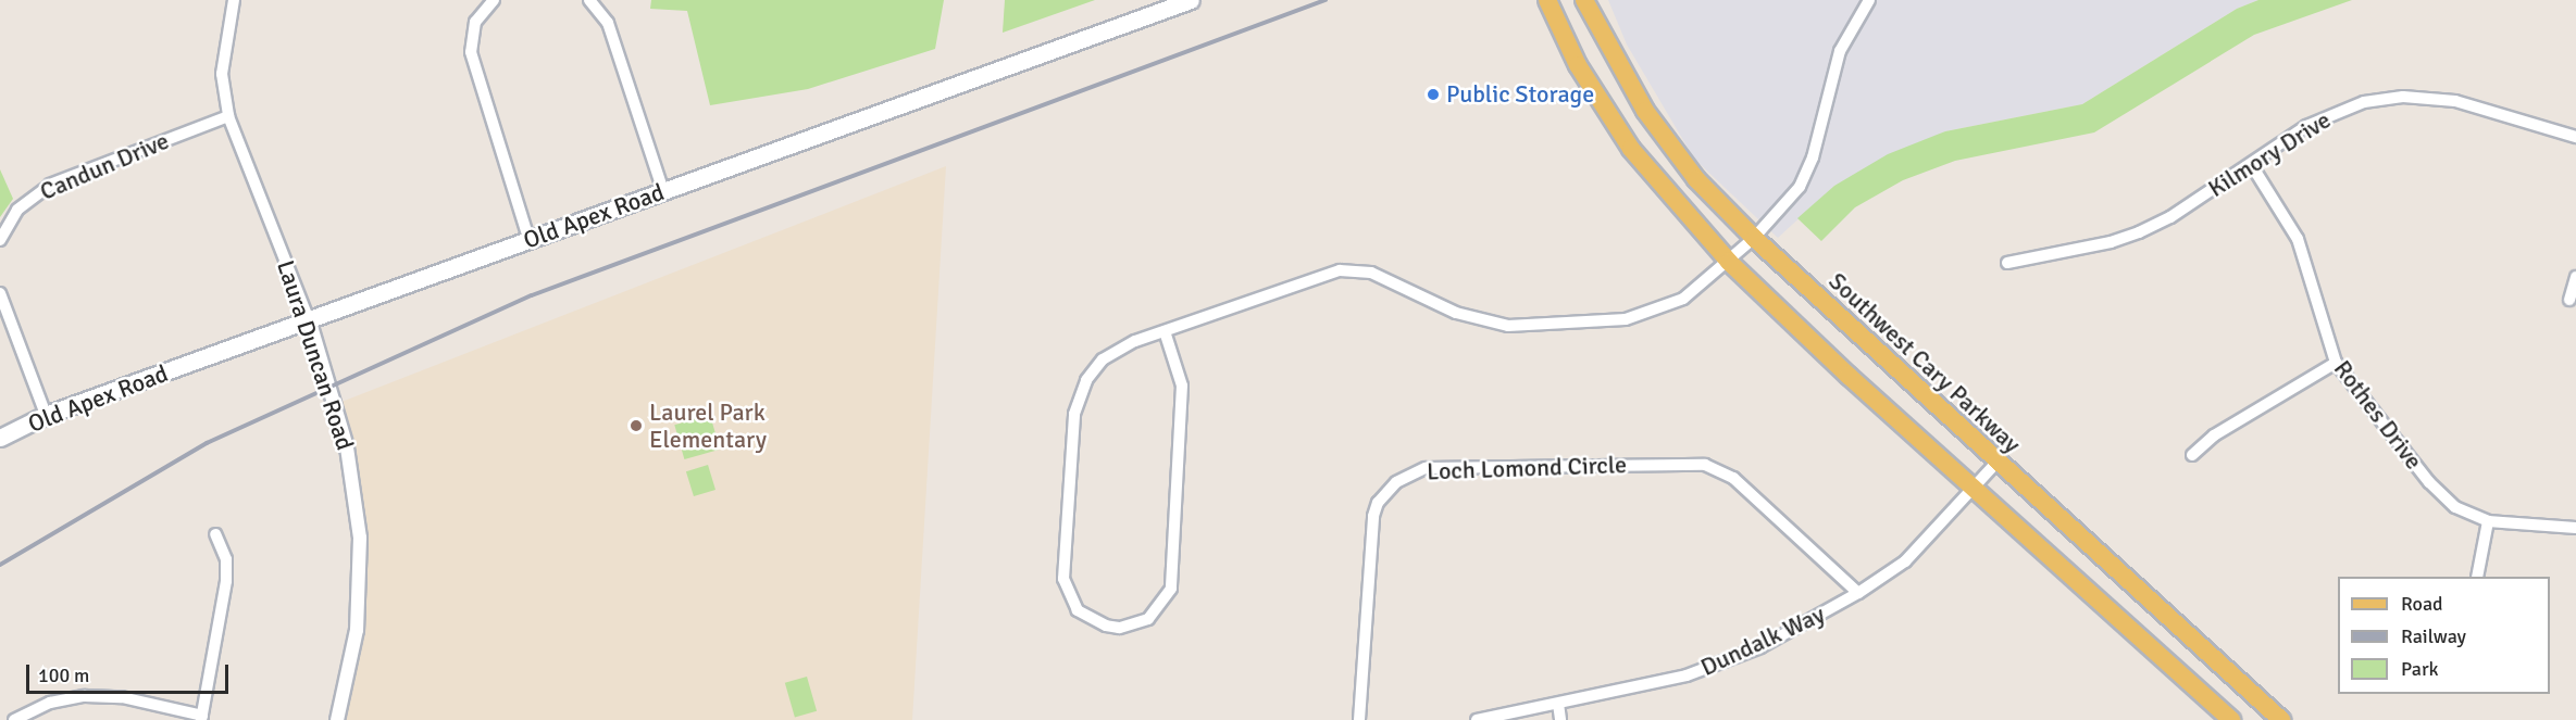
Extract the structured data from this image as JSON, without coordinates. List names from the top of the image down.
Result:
{
  "streets": {
    "main road": ["Old Apex Road", "Southwest Cary Parkway"],
    "street": [
      "Kilmory Drive",
      "Candun Drive",
      "Laura Duncan Road",
      "Rothes Drive",
      "Loch Lomond Circle",
      "Dundalk Way"
    ]
  },
  "crossings": [
    ["Kilmory Drive", "Rothes Drive"],
    ["Candun Drive", "Laura Duncan Road"],
    ["Old Apex Road", "Laura Duncan Road"],
    ["Southwest Cary Parkway", "Dundalk Way"],
    ["Loch Lomond Circle", "Dundalk Way"]
  ],
  "places": ["Public Storage", "Laurel Park Elementary"],
  "legend": ["Road", "Railway", "Park"],
  "scale_bar": "100 m"
}
